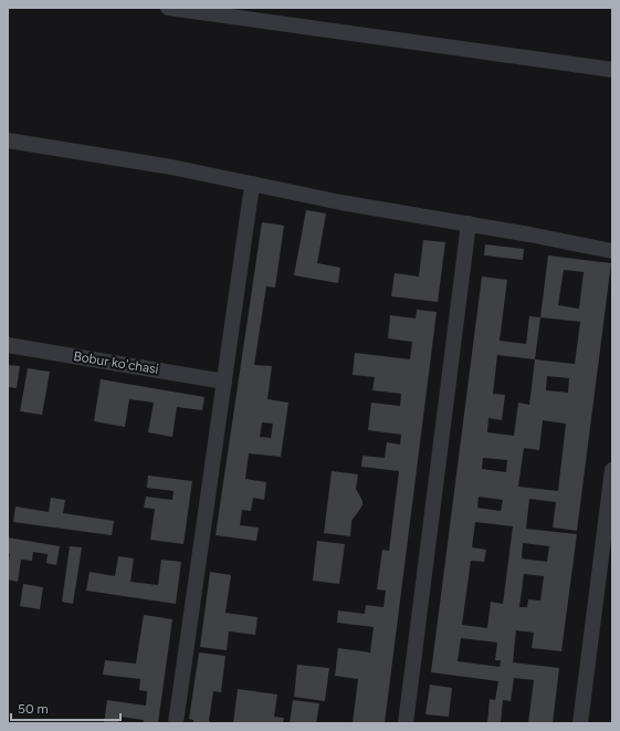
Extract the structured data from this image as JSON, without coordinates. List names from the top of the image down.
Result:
{
  "streets": {
    "street": ["Bobur ko'chasi"]
  },
  "scale_bar": "50 m"
}
